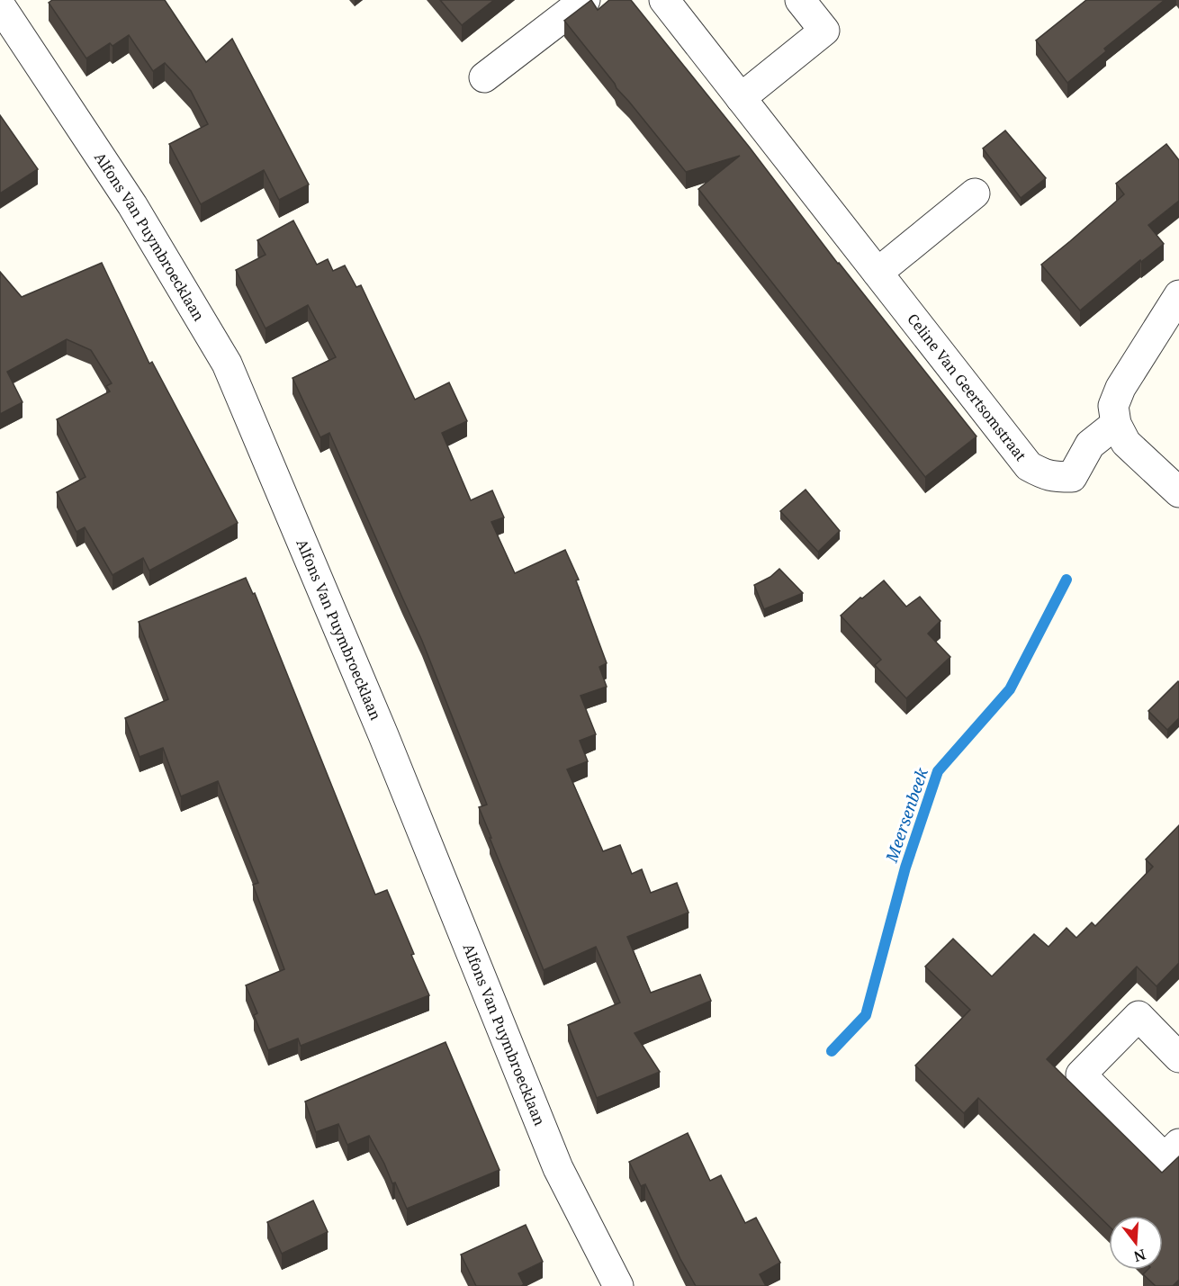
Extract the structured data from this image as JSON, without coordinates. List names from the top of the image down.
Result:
{
  "streets": {
    "street": ["Alfons Van Puymbroecklaan", "Celine Van Geertsomstraat"]
  },
  "water": ["Meersenbeek"],
  "north": "bottom"
}
